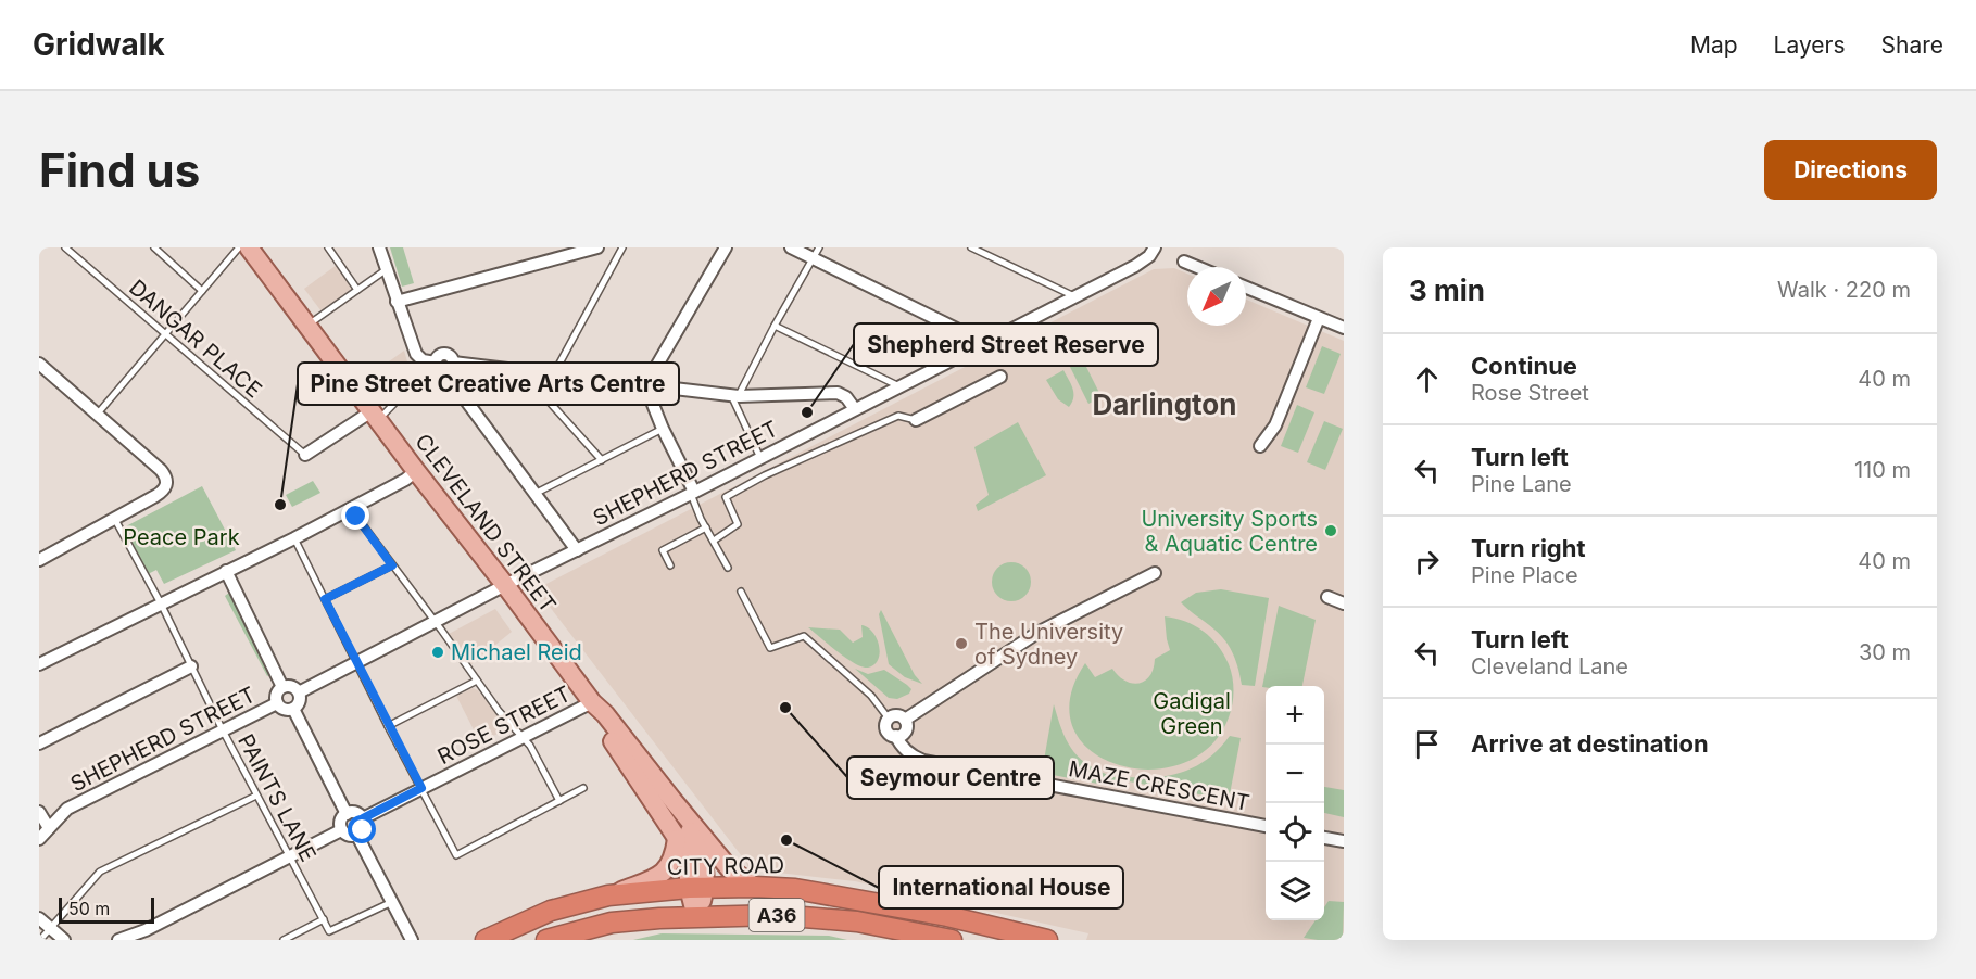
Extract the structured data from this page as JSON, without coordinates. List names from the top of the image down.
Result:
{
  "streets": {
    "highway": ["CITY ROAD", "A36"],
    "main road": ["CLEVELAND STREET"],
    "street": ["SHEPHERD STREET", "ROSE STREET", "MAZE CRESCENT"],
    "lane": ["DANGAR PLACE", "PAINTS LANE"]
  },
  "crossings": [
    ["SHEPHERD STREET", "CLEVELAND STREET"],
    ["SHEPHERD STREET", "PAINTS LANE"],
    ["CLEVELAND STREET", "ROSE STREET"],
    ["CLEVELAND STREET", "CITY ROAD"],
    ["CLEVELAND STREET", "A36"]
  ],
  "districts": ["Darlington"],
  "parks": ["Peace Park", "Gadigal Green"],
  "places": [
    "Shepherd Street Reserve",
    "Pine Street Creative Arts Centre",
    "University Sports & Aquatic Centre",
    "The University of Sydney",
    "Michael Reid",
    "Seymour Centre",
    "International House"
  ],
  "scale_bar": "50 m",
  "north": "bottom left",
  "page": {
    "header": "Gridwalk",
    "nav": ["Map", "Layers", "Share"],
    "buttons": "Directions",
    "title": "Find us",
    "heading": ["3 min", "Walk · 220 m"],
    "list": [
      ["Continue", "Rose Street", "40 m"],
      ["Turn left", "Pine Lane", "110 m"],
      ["Turn right", "Pine Place", "40 m"],
      ["Turn left", "Cleveland Lane", "30 m"],
      "Arrive at destination"
    ],
    "map_buttons": ["+", "−"],
    "scale": "50 m"
  }
}
